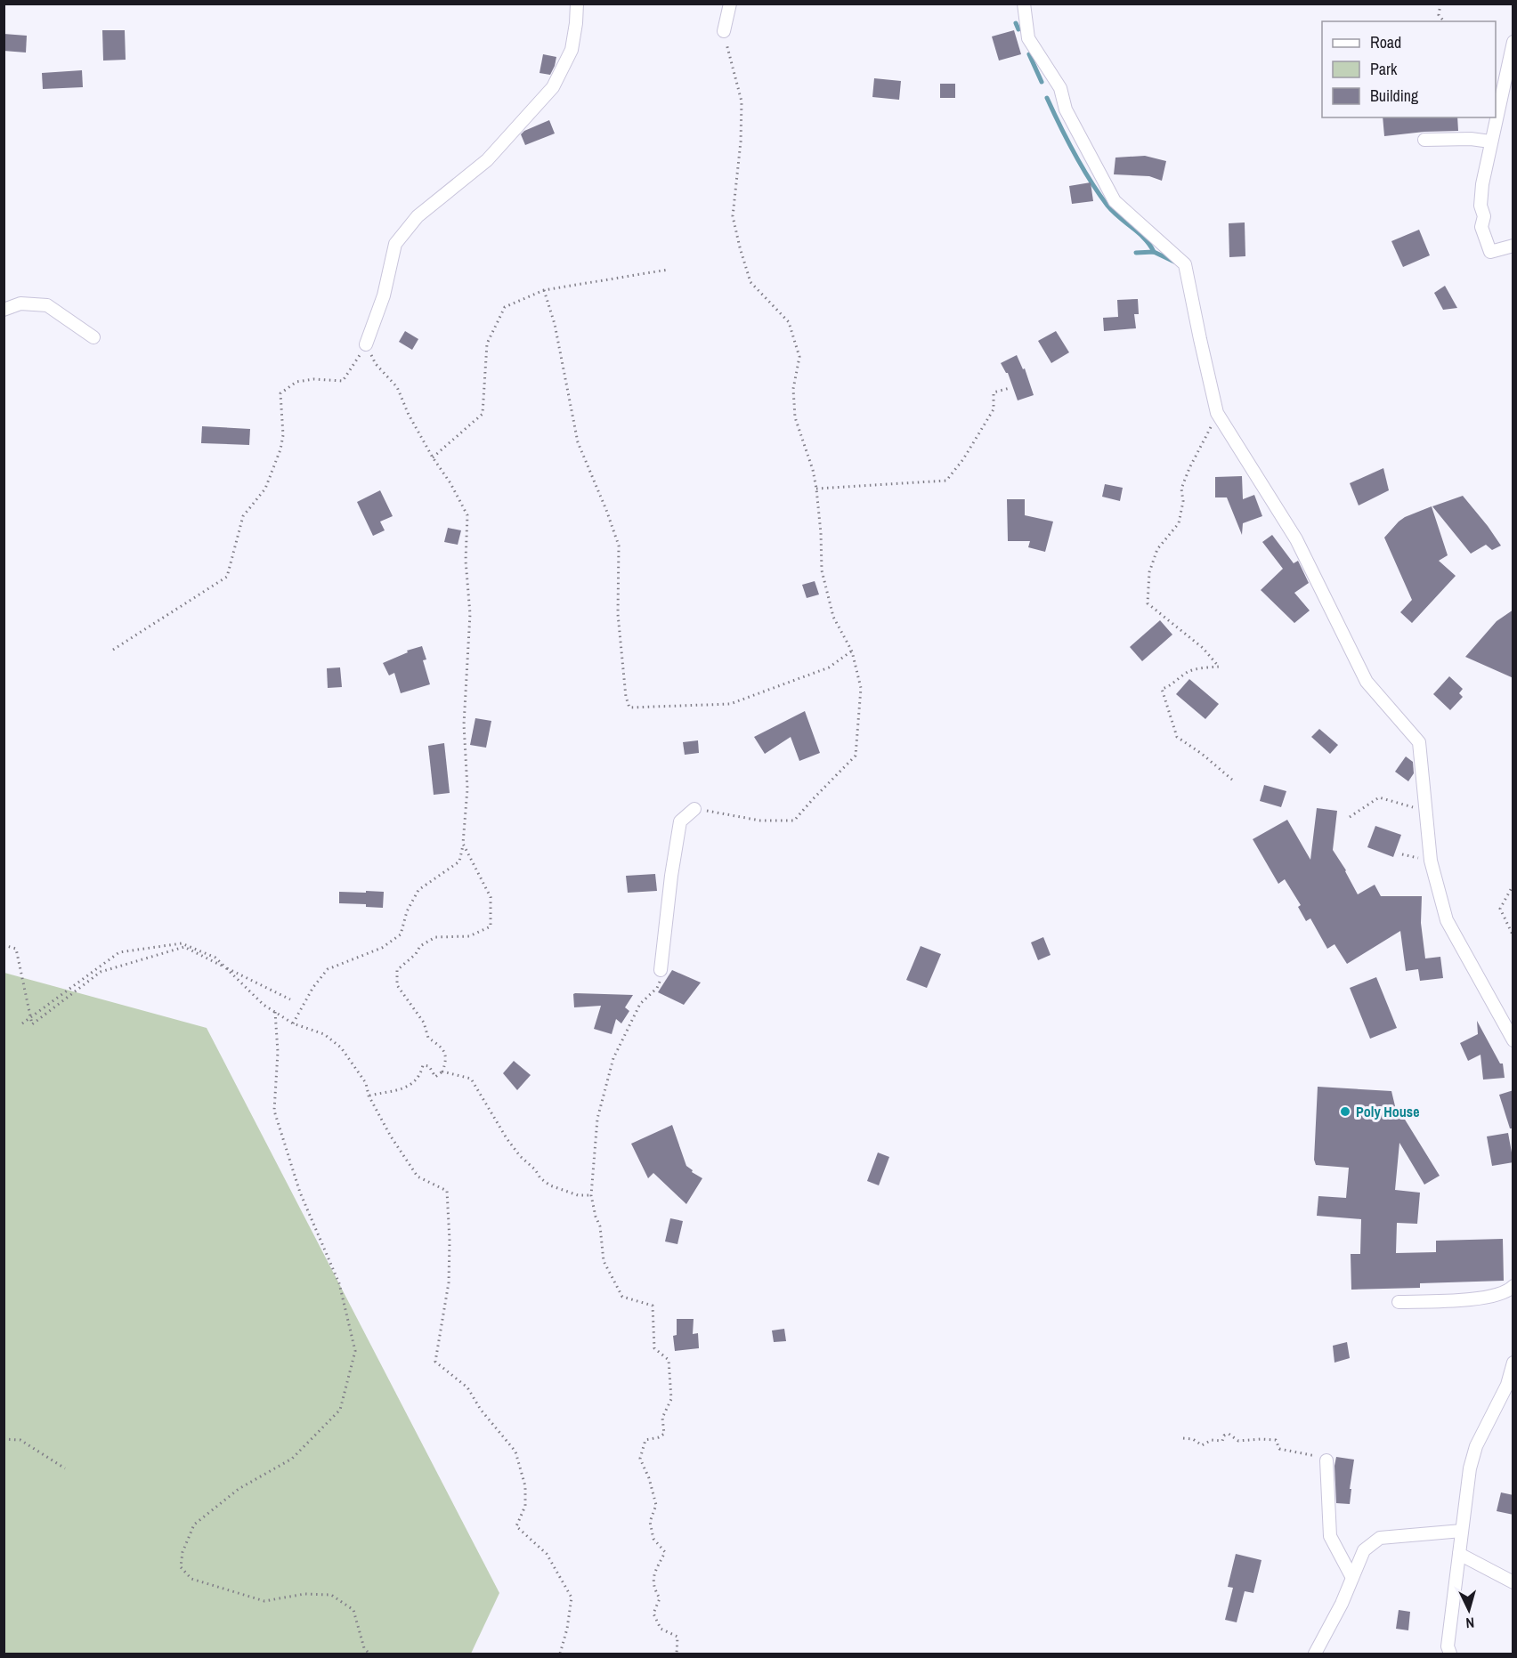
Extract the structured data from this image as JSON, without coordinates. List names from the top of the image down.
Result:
{
  "places": ["Poly House"],
  "legend": ["Road", "Park", "Building"],
  "north": "bottom"
}
